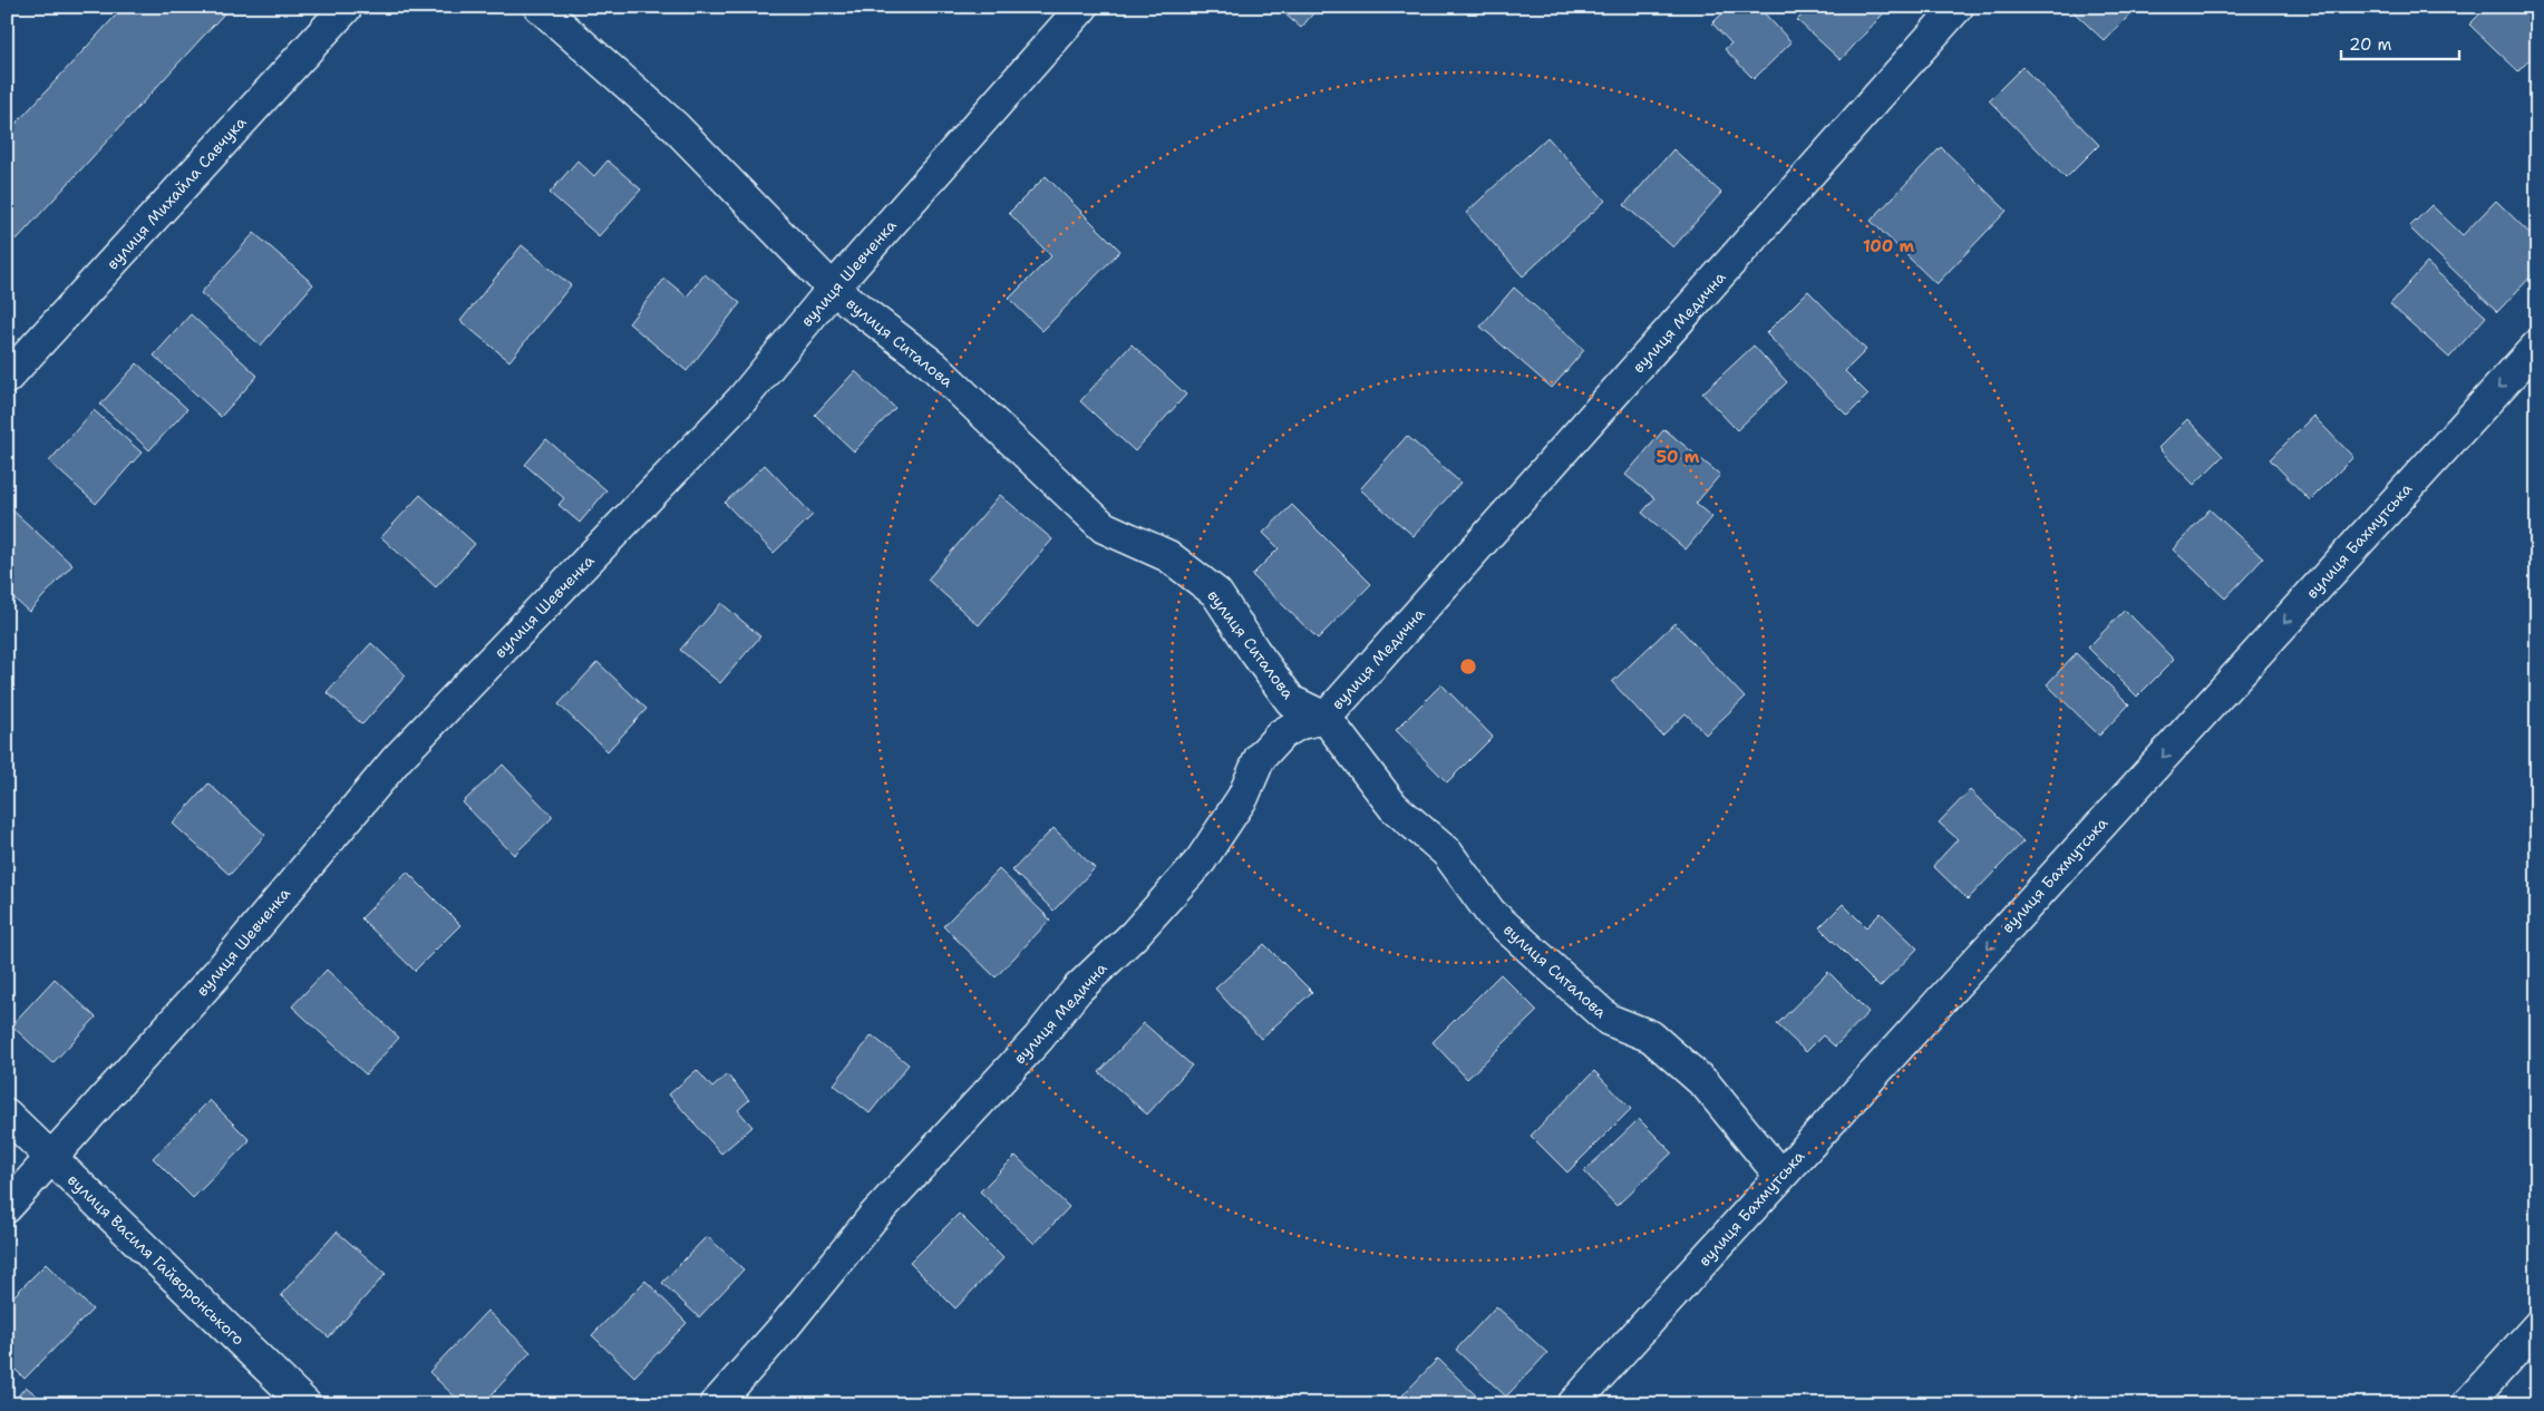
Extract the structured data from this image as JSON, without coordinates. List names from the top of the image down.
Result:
{
  "streets": {
    "street": [
      "вулиця Михайла Савчука",
      "вулиця Шевченка",
      "вулиця Медична",
      "вулиця Ситалова",
      "вулиця Бахмутська",
      "вулиця Василя Гайворонського"
    ]
  },
  "crossings": [
    ["вулиця Шевченка", "вулиця Ситалова"],
    ["вулиця Шевченка", "вулиця Василя Гайворонського"],
    ["вулиця Медична", "вулиця Ситалова"],
    ["вулиця Ситалова", "вулиця Бахмутська"]
  ],
  "one_way": ["вулиця Бахмутська"],
  "scale_bar": "20 m",
  "rings": ["100 m", "50 m"]
}
